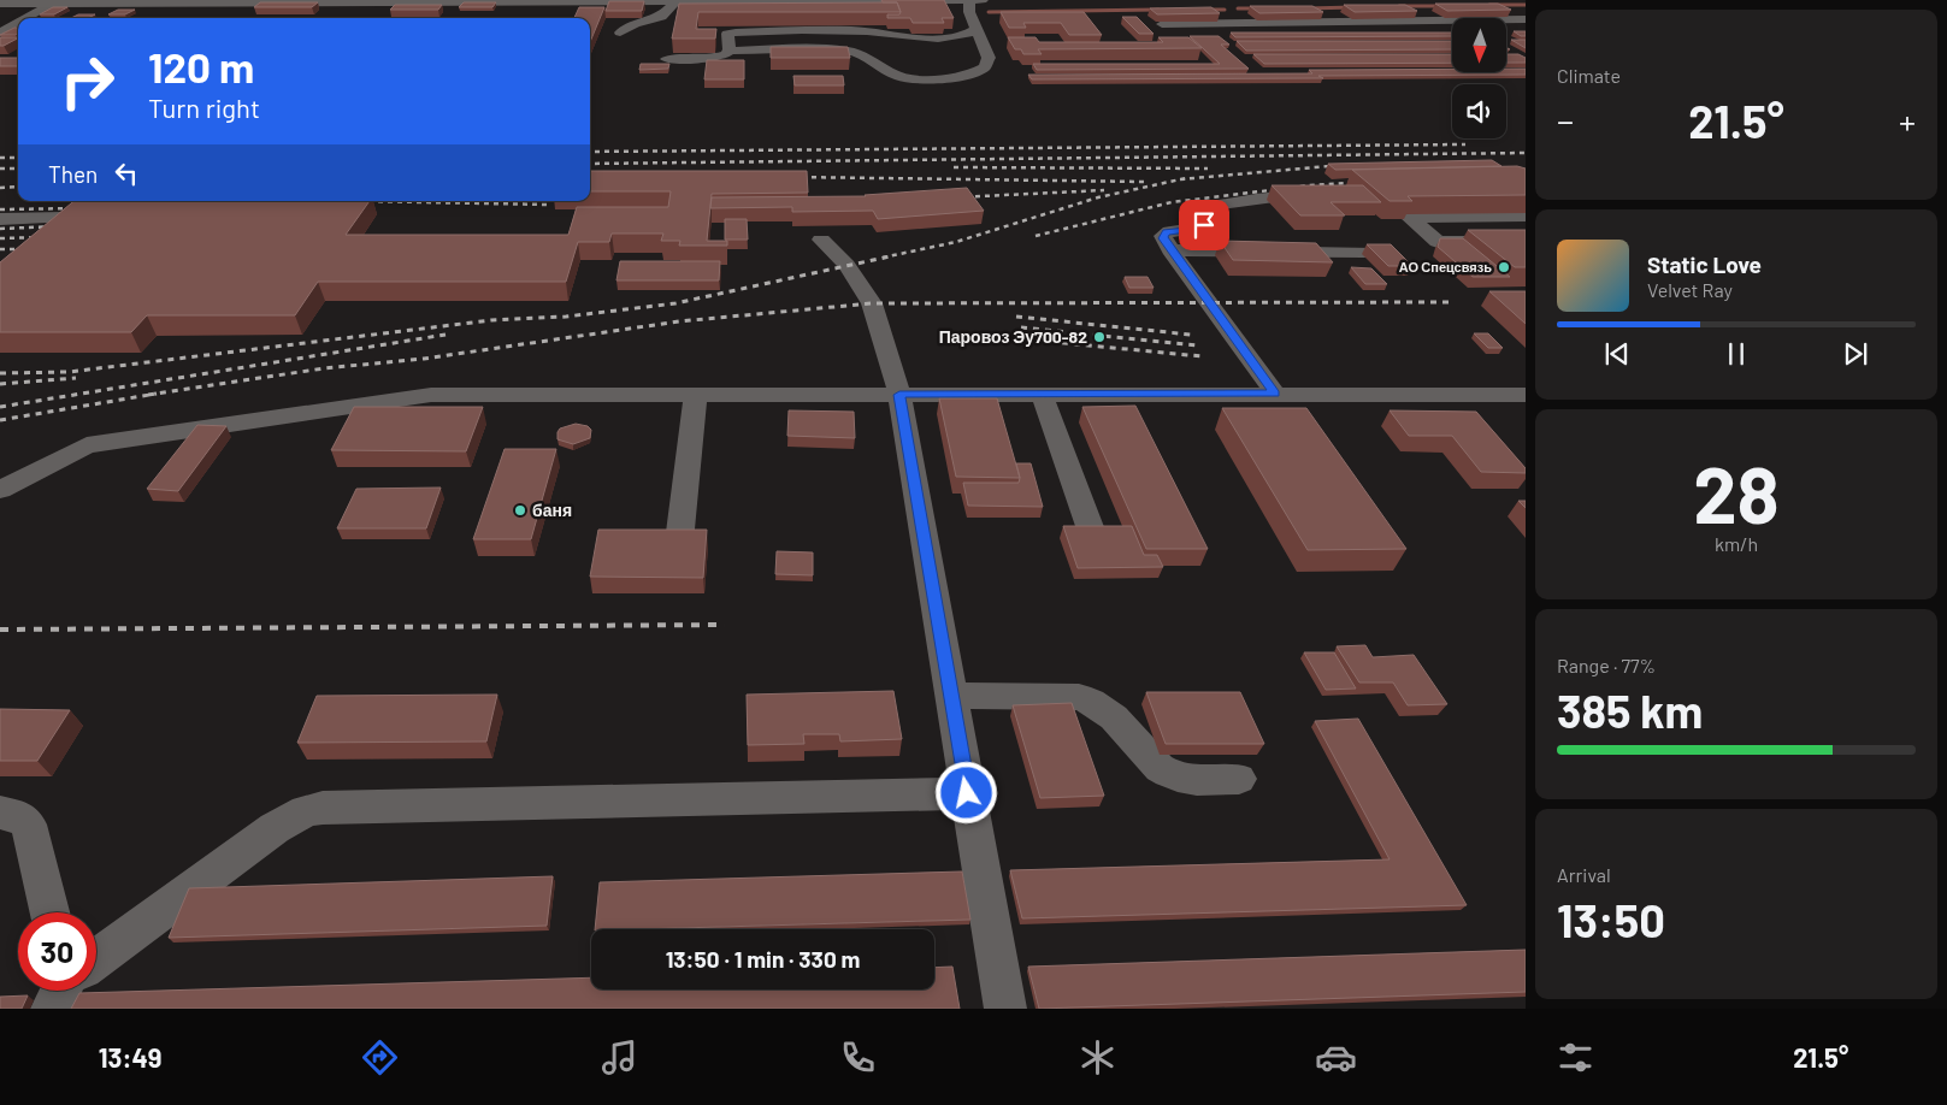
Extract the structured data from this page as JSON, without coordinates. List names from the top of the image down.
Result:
{
  "places": ["АО Спецсвязь", "Паровоз Эу700-82", "баня"],
  "north": "bottom",
  "page": {
    "tile": [
      "Climate",
      ["28", "km/h"],
      ["Range · 77%", "385 km"],
      ["Arrival", "13:50"]
    ],
    "turn": ["120 m", "Turn right"],
    "heat": ["−", "21.5°", "+"],
    "then": "Then",
    "song": ["Static Love", "Velvet Ray"],
    "limit": "30",
    "trip": "13:50 · 1 min · 330 m",
    "tabs": ["13:49", "21.5°"]
  }
}
